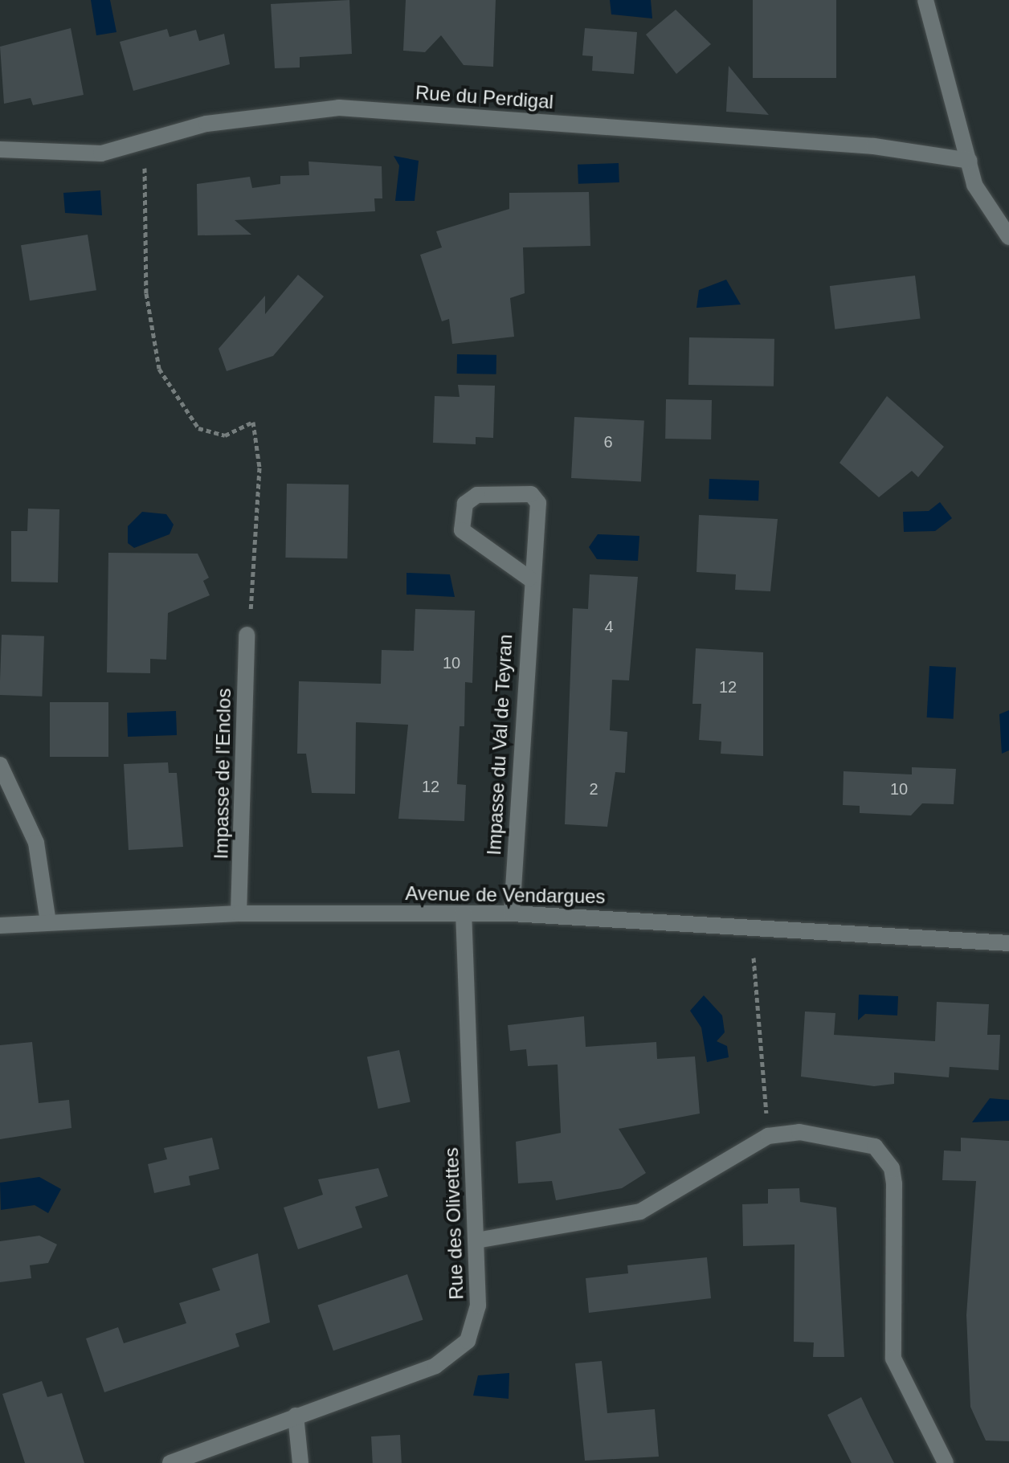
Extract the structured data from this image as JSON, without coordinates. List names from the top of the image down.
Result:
{
  "streets": {
    "street": [
      "Rue du Perdigal",
      "Impasse du Val de Teyran",
      "Impasse de l'Enclos",
      "Avenue de Vendargues",
      "Rue des Olivettes"
    ]
  },
  "crossings": [
    ["Impasse du Val de Teyran", "Avenue de Vendargues"],
    ["Impasse de l'Enclos", "Avenue de Vendargues"],
    ["Avenue de Vendargues", "Rue des Olivettes"]
  ],
  "house_numbers": [
    "6",
    "4",
    "10",
    "12",
    "12",
    "2",
    "10"
  ]
}
